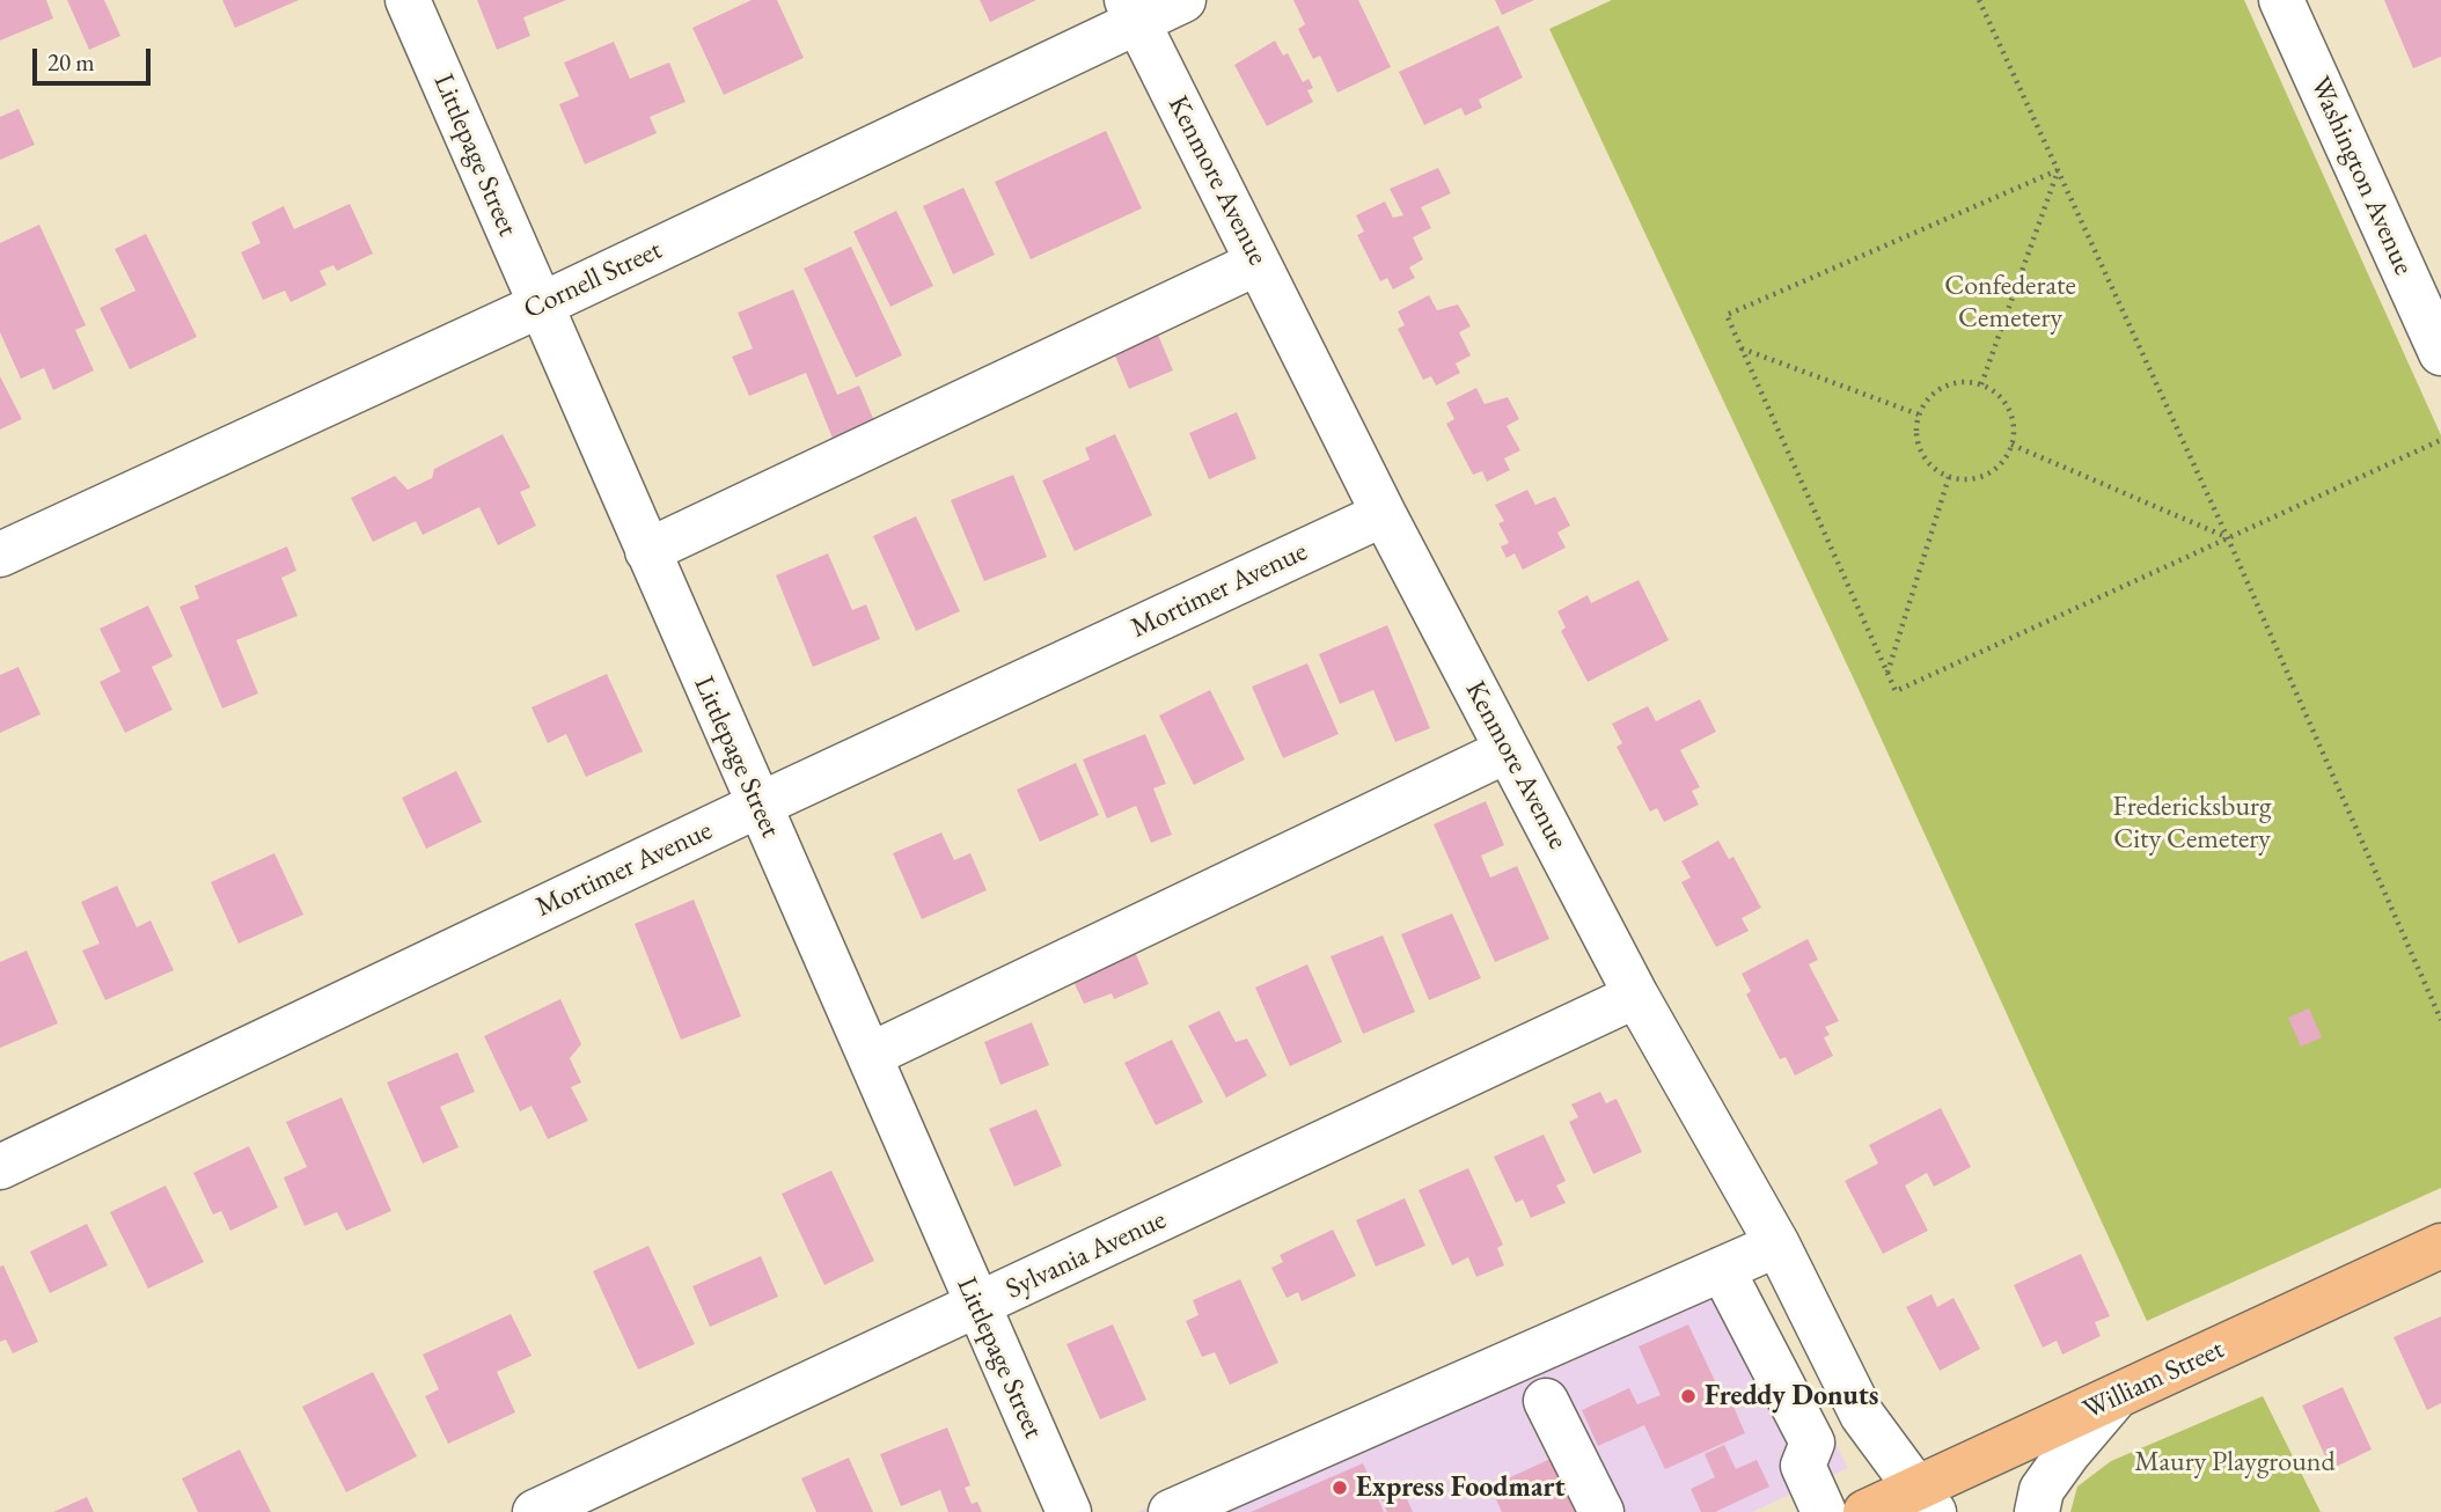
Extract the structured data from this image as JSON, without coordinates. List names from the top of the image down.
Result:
{
  "streets": {
    "main road": ["William Street"],
    "street": [
      "Littlepage Street",
      "Washington Avenue",
      "Kenmore Avenue",
      "Cornell Street",
      "Mortimer Avenue",
      "Sylvania Avenue"
    ]
  },
  "crossings": [
    ["Littlepage Street", "Cornell Street"],
    ["Littlepage Street", "Mortimer Avenue"],
    ["Littlepage Street", "Sylvania Avenue"],
    ["Kenmore Avenue", "Cornell Street"],
    ["Kenmore Avenue", "Mortimer Avenue"],
    ["Kenmore Avenue", "Sylvania Avenue"],
    ["Kenmore Avenue", "William Street"]
  ],
  "parks": ["Confederate Cemetery", "Fredericksburg City Cemetery", "Maury Playground"],
  "places": ["Freddy Donuts", "Express Foodmart"],
  "scale_bar": "20 m"
}
